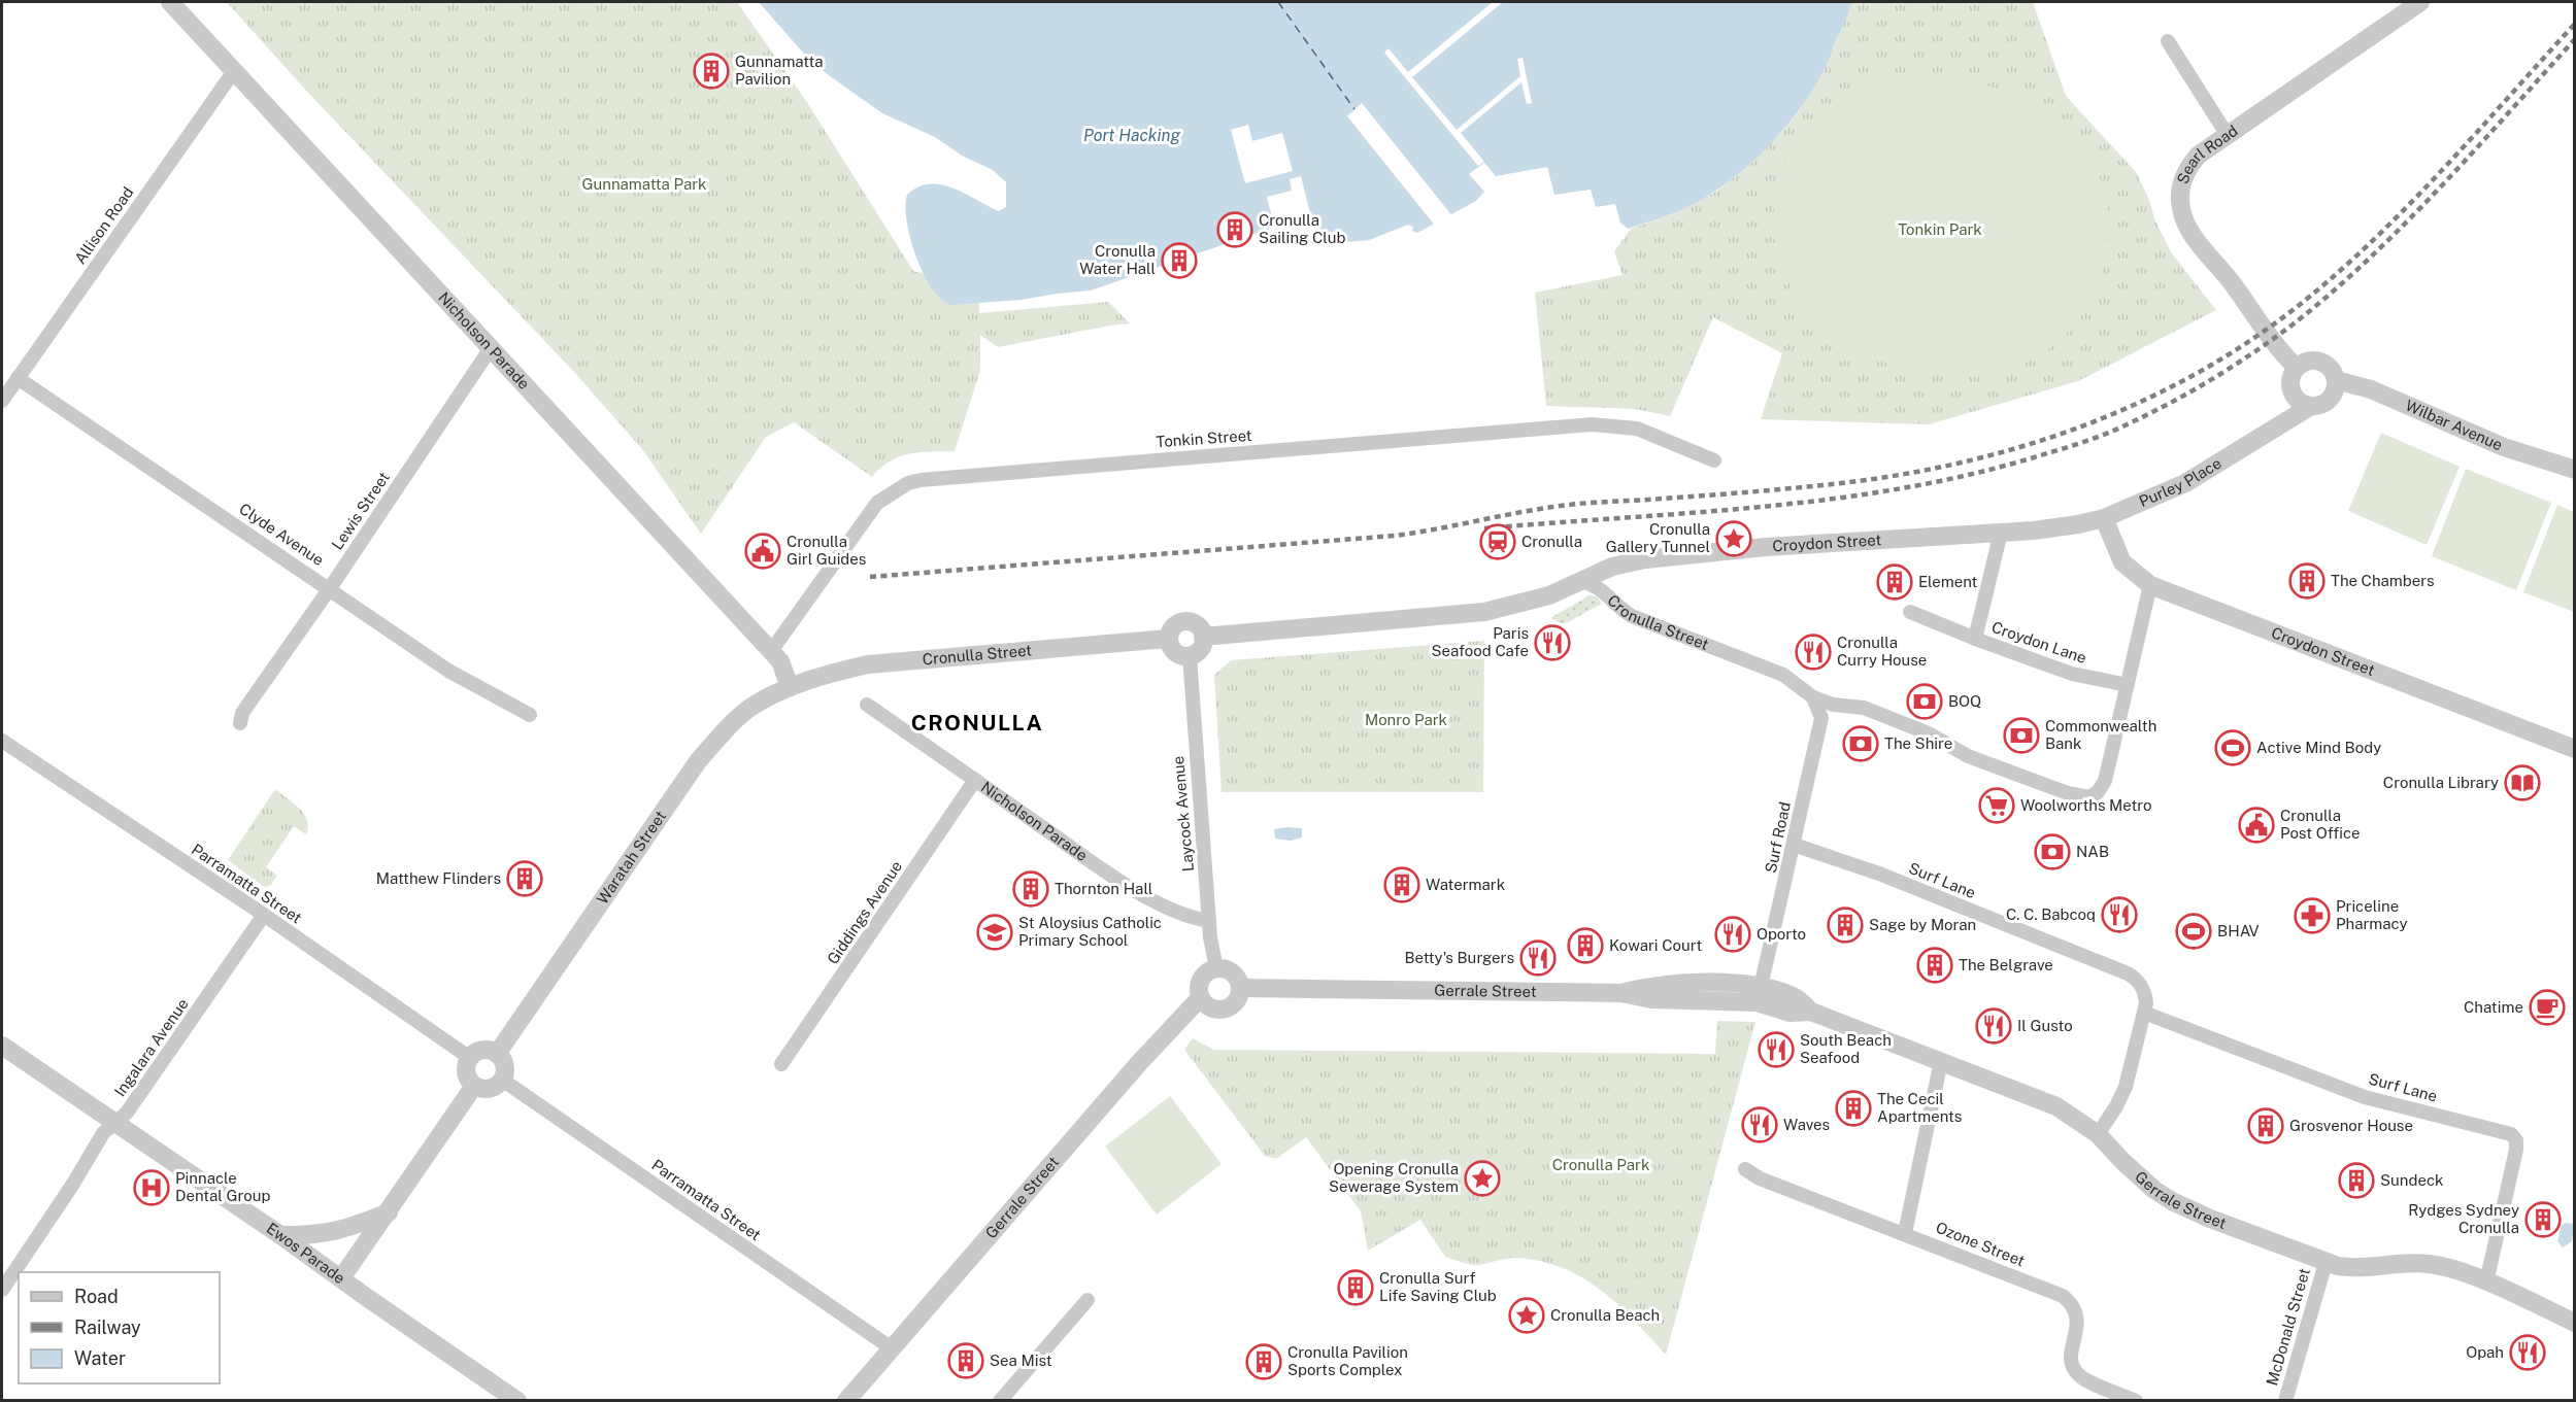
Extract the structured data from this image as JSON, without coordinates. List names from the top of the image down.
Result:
{
  "streets": {
    "street": [
      "Searl Road",
      "Allison Road",
      "Nicholson Parade",
      "Wilbar Avenue",
      "Tonkin Street",
      "Purley Place",
      "Lewis Street",
      "Clyde Avenue",
      "Croydon Street",
      "Cronulla Street",
      "Croydon Lane",
      "Laycock Avenue",
      "Surf Road",
      "Waratah Street",
      "Surf Lane",
      "Parramatta Street",
      "Giddings Avenue",
      "Gerrale Street",
      "Ingalara Avenue",
      "Ozone Street",
      "Ewos Parade",
      "McDonald Street"
    ]
  },
  "crossings": [
    ["Searl Road", "Wilbar Avenue"],
    ["Searl Road", "Purley Place"],
    ["Allison Road", "Nicholson Parade"],
    ["Allison Road", "Clyde Avenue"],
    ["Nicholson Parade", "Tonkin Street"],
    ["Nicholson Parade", "Lewis Street"],
    ["Nicholson Parade", "Cronulla Street"],
    ["Nicholson Parade", "Laycock Avenue"],
    ["Nicholson Parade", "Waratah Street"],
    ["Nicholson Parade", "Giddings Avenue"],
    ["Wilbar Avenue", "Purley Place"],
    ["Purley Place", "Croydon Street"],
    ["Lewis Street", "Clyde Avenue"],
    ["Croydon Street", "Cronulla Street"],
    ["Croydon Street", "Croydon Lane"],
    ["Cronulla Street", "Croydon Lane"],
    ["Cronulla Street", "Laycock Avenue"],
    ["Cronulla Street", "Surf Road"],
    ["Cronulla Street", "Waratah Street"],
    ["Laycock Avenue", "Gerrale Street"],
    ["Surf Road", "Surf Lane"],
    ["Surf Road", "Gerrale Street"],
    ["Waratah Street", "Parramatta Street"],
    ["Surf Lane", "Gerrale Street"],
    ["Parramatta Street", "Gerrale Street"],
    ["Parramatta Street", "Ingalara Avenue"],
    ["Gerrale Street", "McDonald Street"],
    ["Ingalara Avenue", "Ewos Parade"]
  ],
  "districts": ["CRONULLA"],
  "water": ["Port Hacking"],
  "parks": [
    "Gunnamatta Park",
    "Tonkin Park",
    "Monro Park",
    "Cronulla Park"
  ],
  "places": {
    "building": [
      "Gunnamatta Pavilion",
      "Cronulla Sailing Club",
      "Cronulla Water Hall",
      "The Chambers",
      "Element",
      "Matthew Flinders",
      "Watermark",
      "Thornton Hall",
      "Sage by Moran",
      "Kowari Court",
      "The Belgrave",
      "The Cecil Apartments",
      "Grosvenor House",
      "Sundeck",
      "Rydges Sydney Cronulla",
      "Cronulla Surf Life Saving Club",
      "Sea Mist",
      "Cronulla Pavilion Sports Complex"
    ],
    "place": ["Cronulla Gallery Tunnel", "Opening Cronulla Sewerage System", "Cronulla Beach"],
    "station": ["Cronulla"],
    "public building": ["Cronulla Girl Guides", "Cronulla Post Office"],
    "restaurant": [
      "Paris Seafood Cafe",
      "Cronulla Curry House",
      "C. C. Babcoq",
      "Oporto",
      "Betty's Burgers",
      "Il Gusto",
      "South Beach Seafood",
      "Waves",
      "Opah"
    ],
    "bank": [
      "BOQ",
      "Commonwealth Bank",
      "The Shire",
      "NAB"
    ],
    "sports": ["Active Mind Body", "BHAV"],
    "library": ["Cronulla Library"],
    "supermarket": ["Woolworths Metro"],
    "pharmacy": ["Priceline Pharmacy"],
    "school or university": ["St Aloysius Catholic Primary School"],
    "cafe": ["Chatime"],
    "hospital": ["Pinnacle Dental Group"]
  },
  "legend": ["Road", "Railway", "Water"]
}
